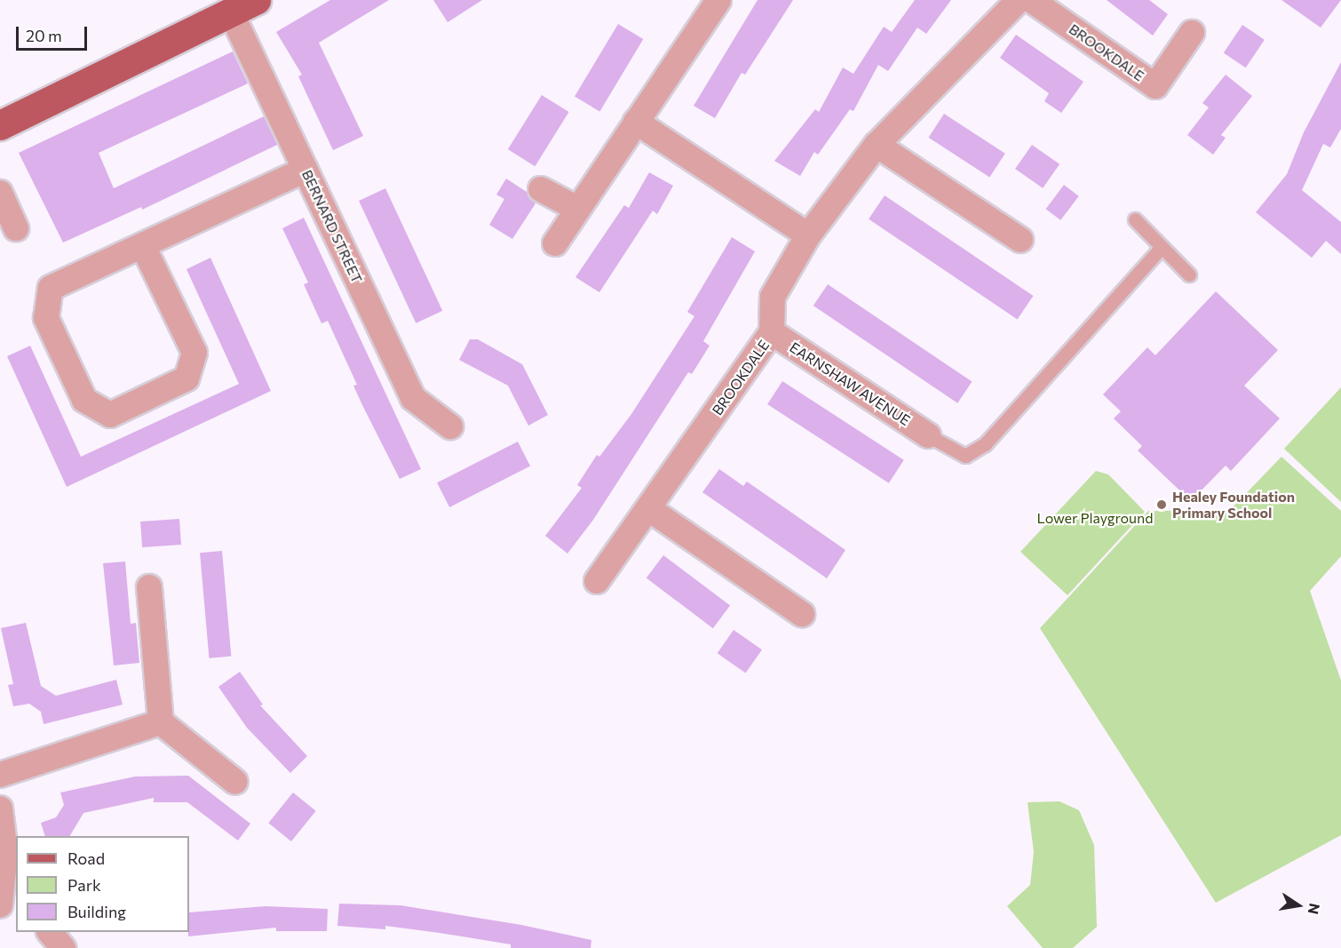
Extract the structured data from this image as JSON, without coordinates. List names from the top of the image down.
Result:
{
  "streets": {
    "street": ["BROOKDALE", "BERNARD STREET", "EARNSHAW AVENUE"]
  },
  "crossings": [
    ["BROOKDALE", "EARNSHAW AVENUE"]
  ],
  "parks": ["Lower Playground"],
  "places": ["Healey Foundation Primary School"],
  "legend": ["Road", "Park", "Building"],
  "scale_bar": "20 m",
  "north": "right"
}
